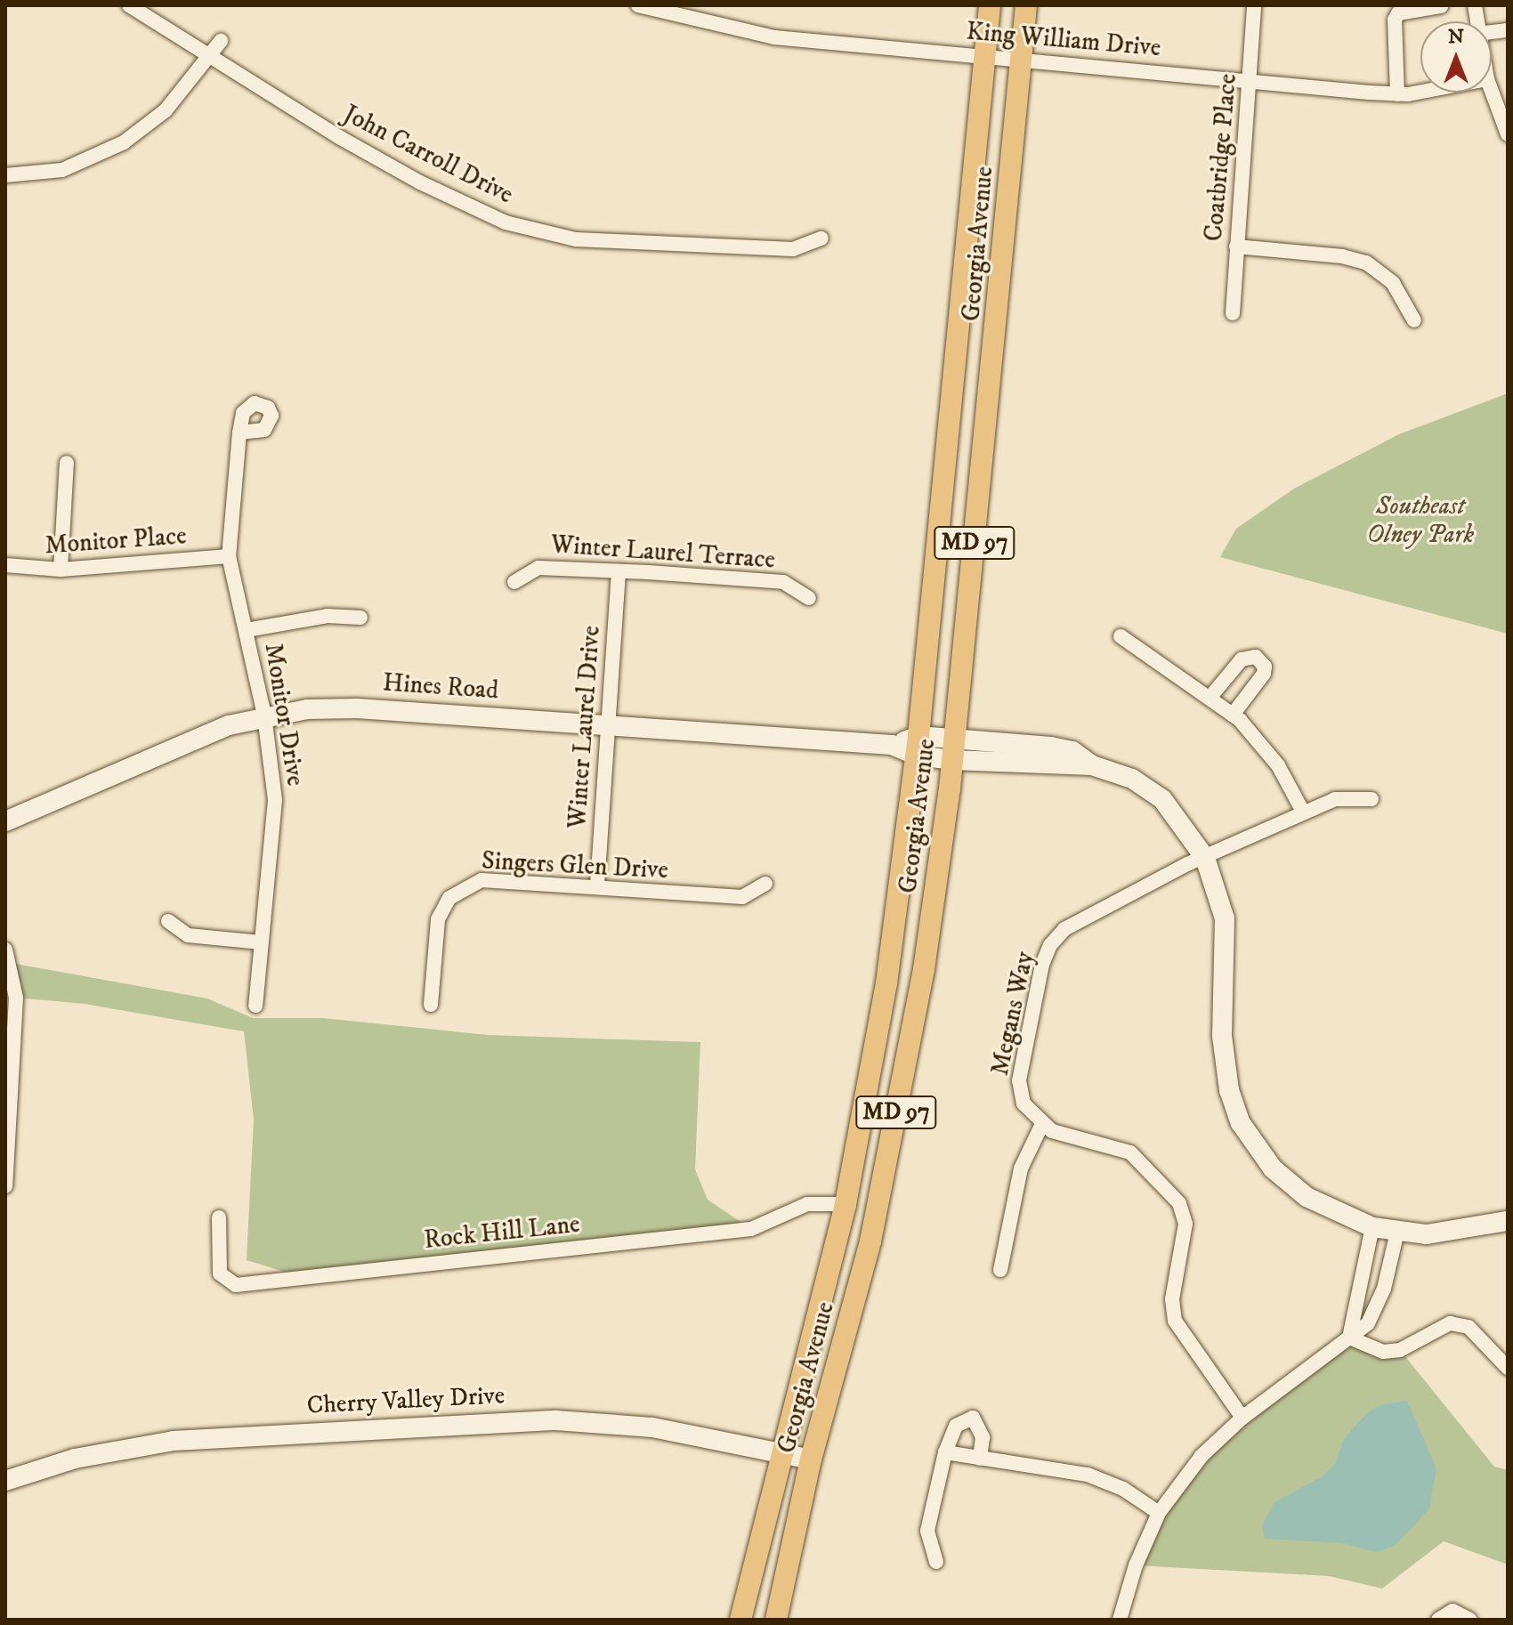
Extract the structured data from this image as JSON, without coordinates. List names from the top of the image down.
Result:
{
  "streets": {
    "main road": ["Georgia Avenue", "MD 97"],
    "street": [
      "King William Drive",
      "John Carroll Drive",
      "Coatbridge Place",
      "Monitor Place",
      "Winter Laurel Terrace",
      "Hines Road",
      "Monitor Drive",
      "Winter Laurel Drive",
      "Singers Glen Drive",
      "Megans Way",
      "Rock Hill Lane",
      "Cherry Valley Drive"
    ]
  },
  "crossings": [
    ["King William Drive", "Coatbridge Place"],
    ["King William Drive", "Georgia Avenue"],
    ["Georgia Avenue", "Hines Road"],
    ["Georgia Avenue", "Rock Hill Lane"],
    ["Georgia Avenue", "Cherry Valley Drive"],
    ["Monitor Place", "Monitor Drive"],
    ["Winter Laurel Terrace", "Winter Laurel Drive"],
    ["Hines Road", "Monitor Drive"],
    ["Hines Road", "Winter Laurel Drive"],
    ["Hines Road", "Megans Way"],
    ["Winter Laurel Drive", "Singers Glen Drive"]
  ],
  "parks": ["Southeast Olney Park"],
  "north": "top"
}
